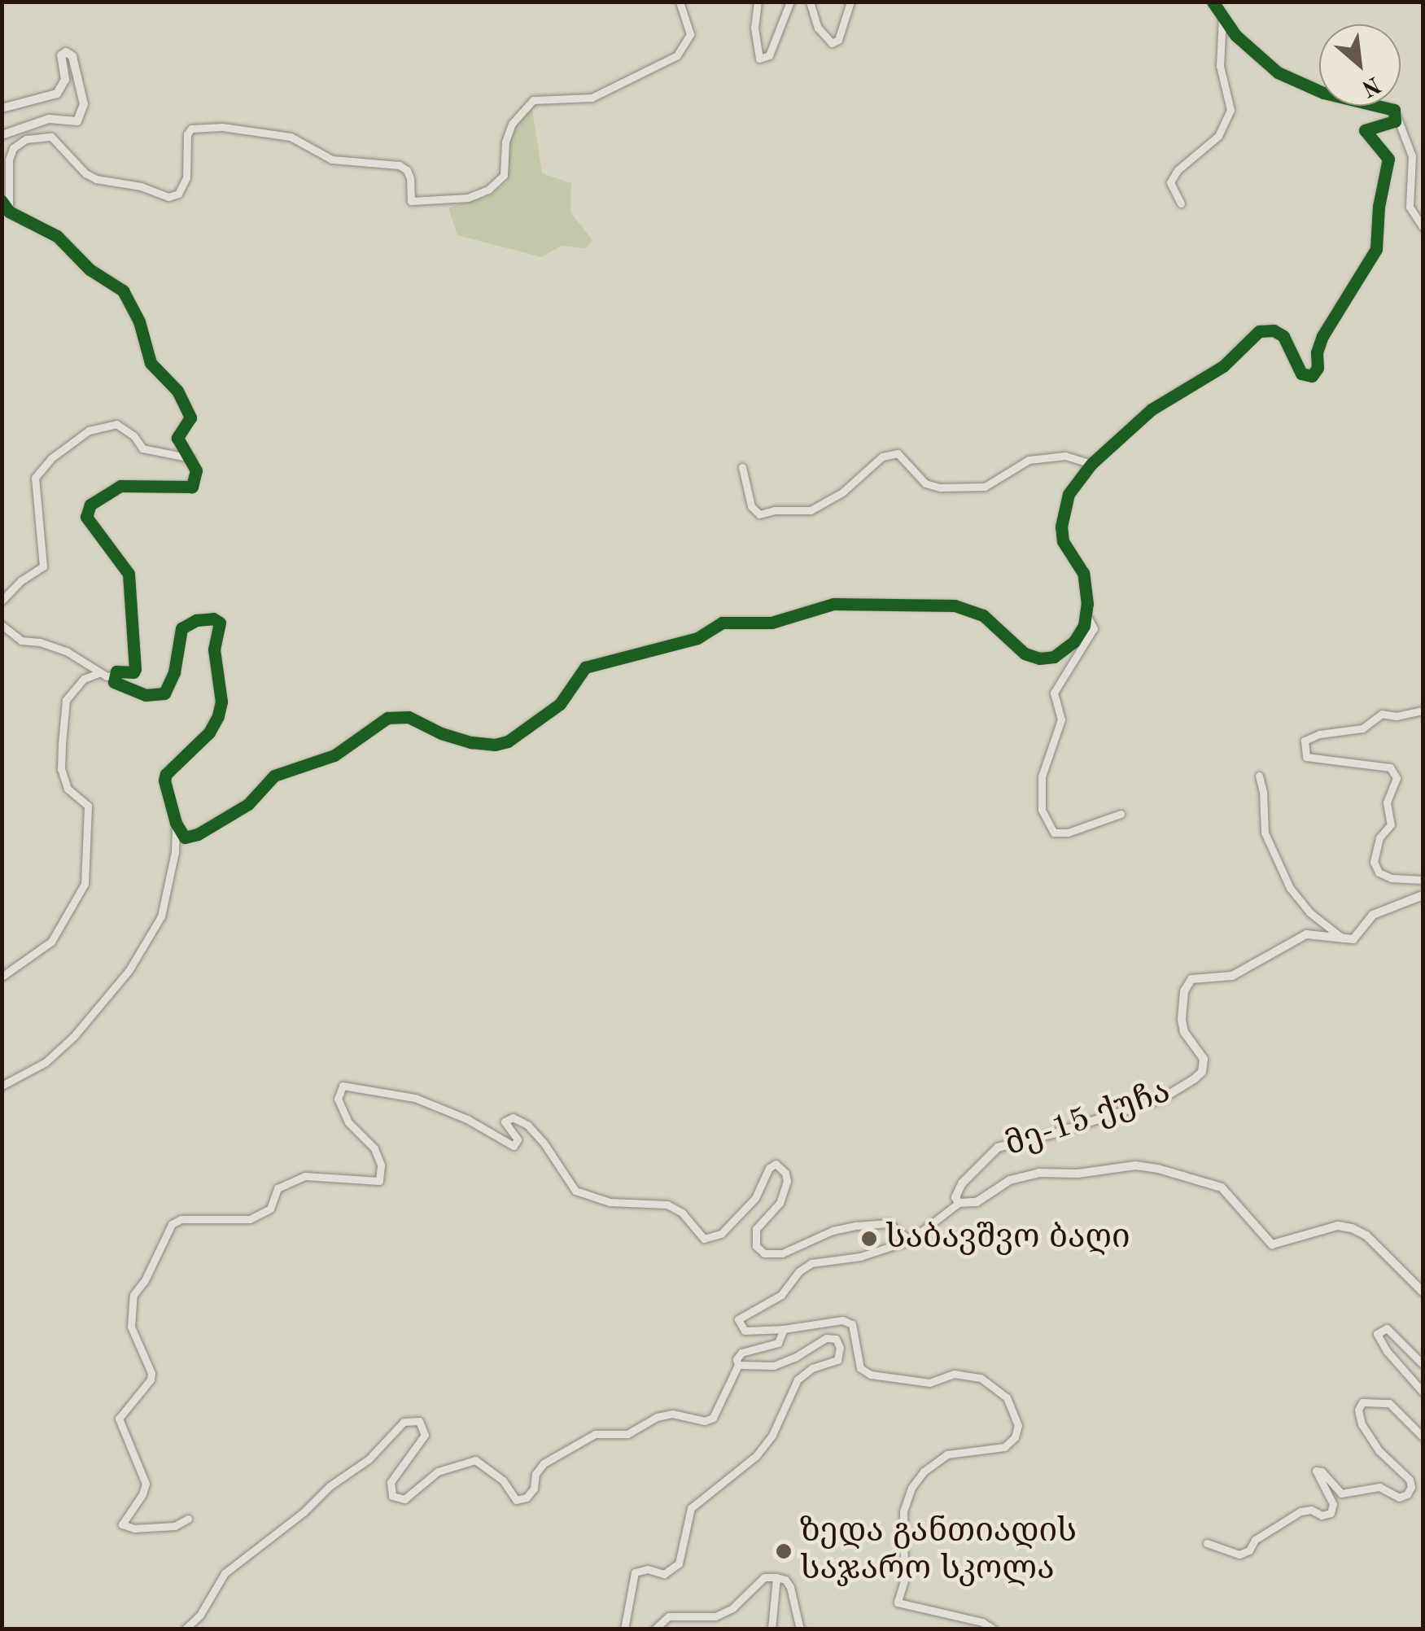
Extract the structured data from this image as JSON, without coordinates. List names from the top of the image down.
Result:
{
  "streets": {
    "street": ["მე-15 ქუჩა"]
  },
  "places": ["საბავშვო ბაღი", "ზედა განთიადის საჯარო სკოლა"],
  "north": "bottom right"
}
